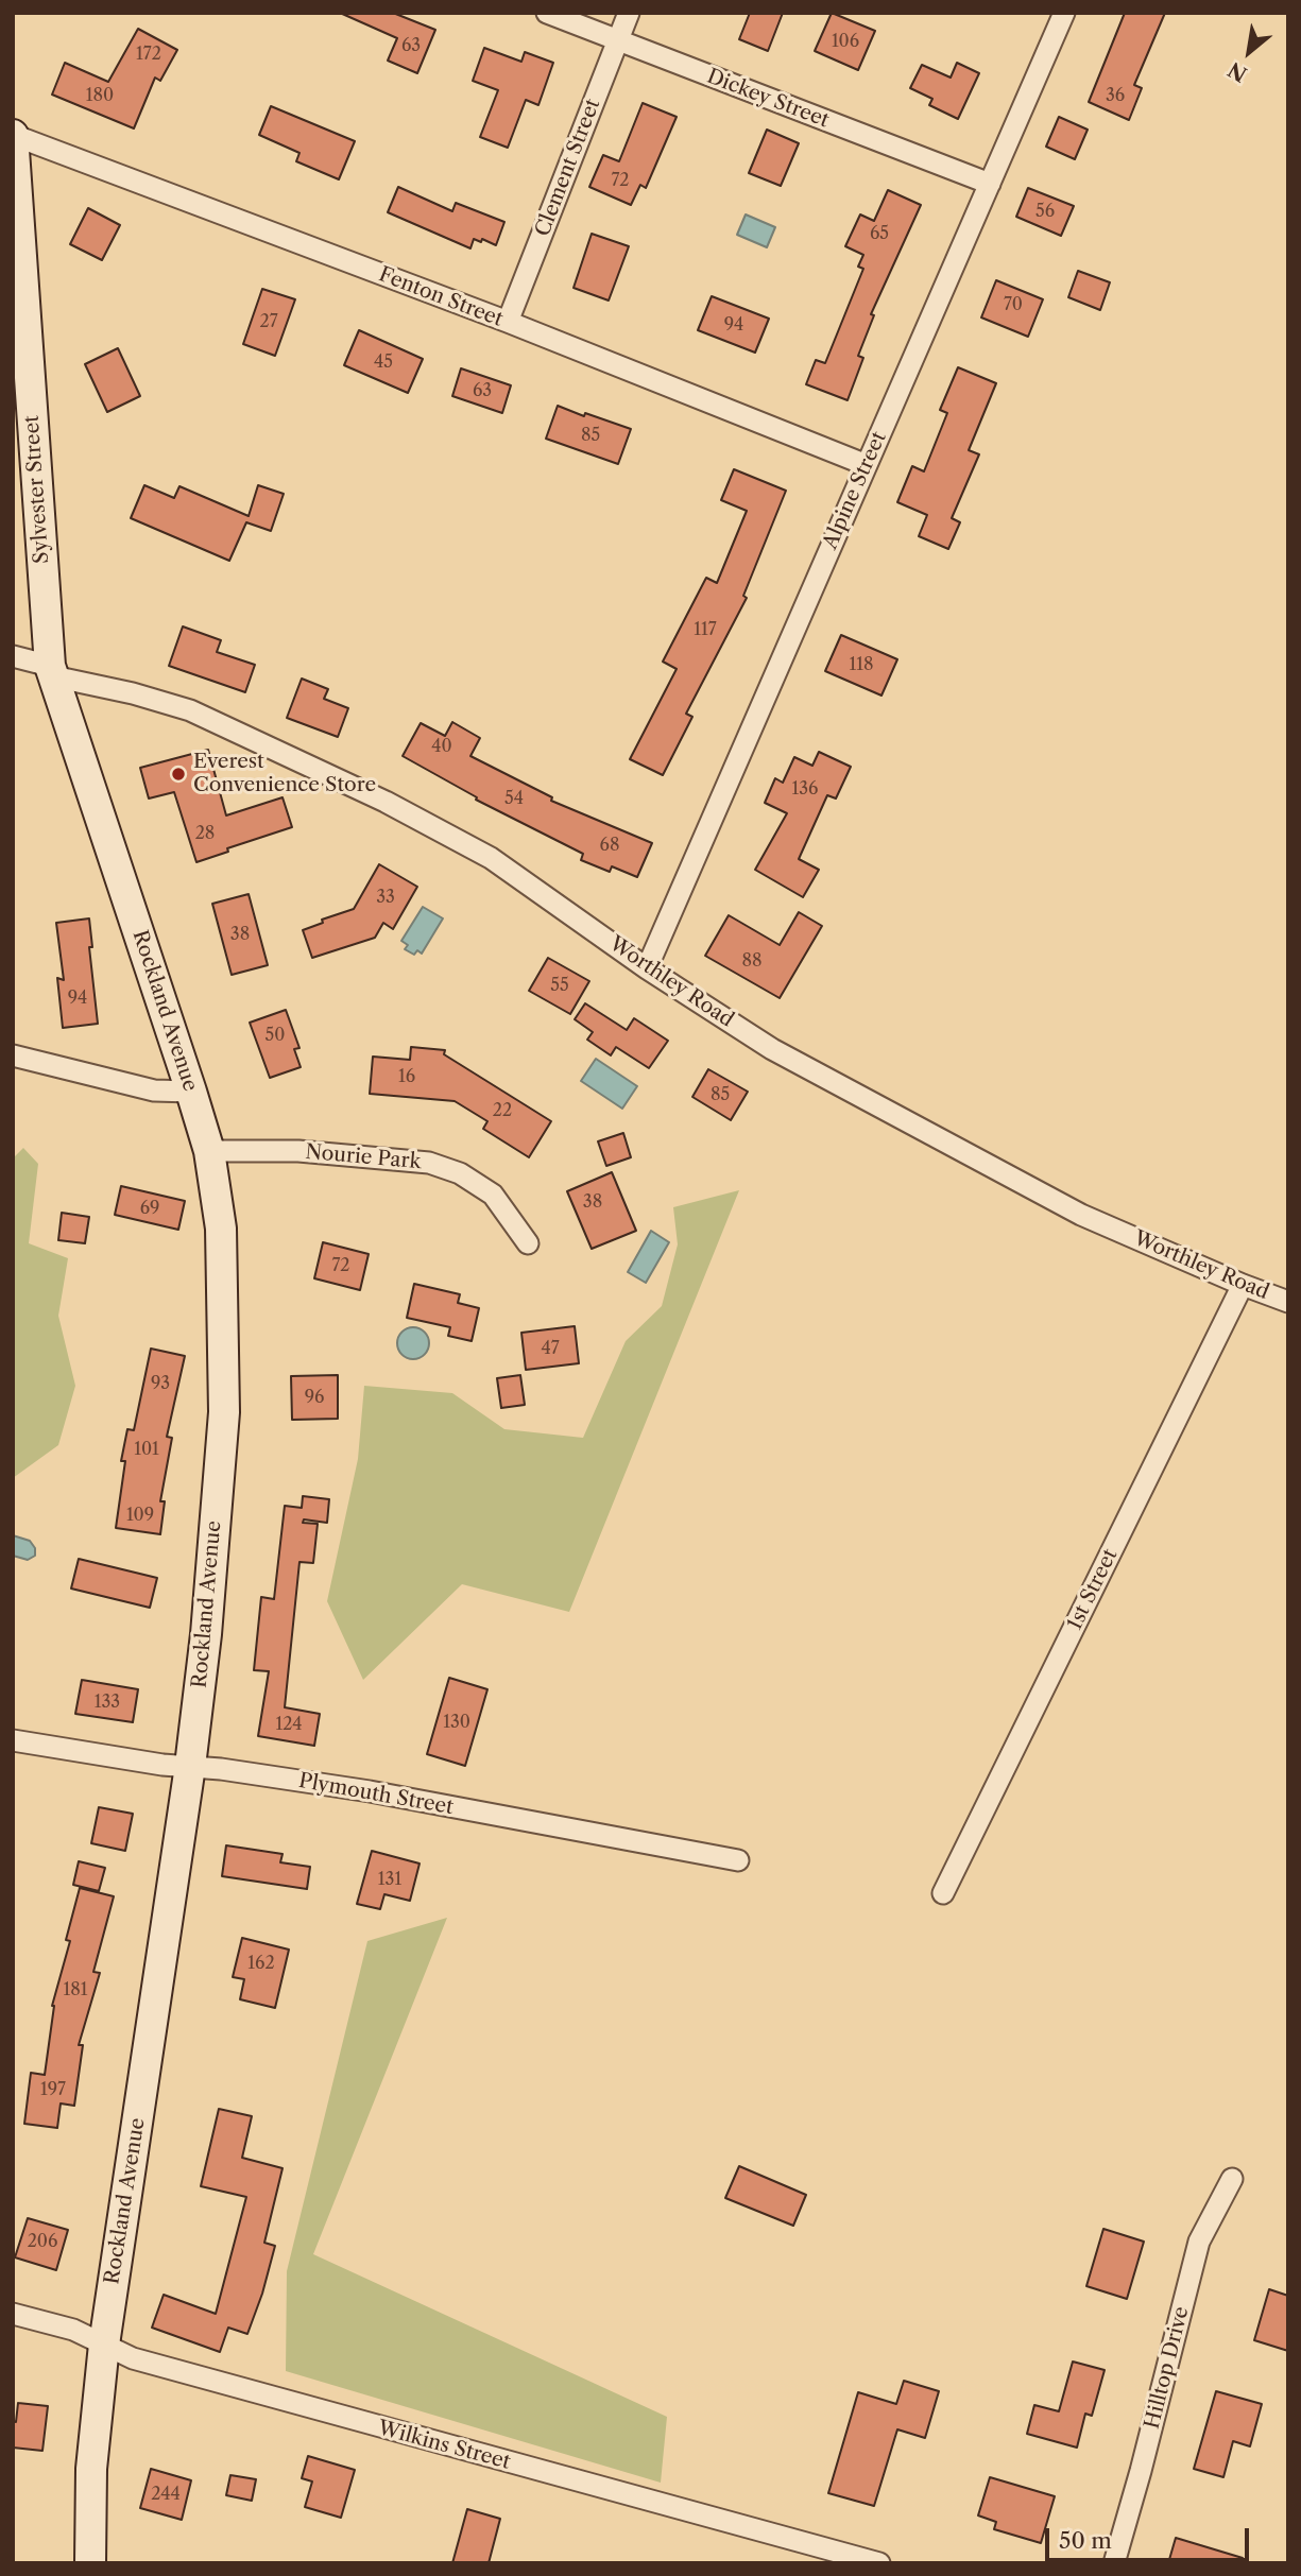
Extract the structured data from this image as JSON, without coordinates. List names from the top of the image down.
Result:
{
  "streets": {
    "street": [
      "Dickey Street",
      "Clement Street",
      "Fenton Street",
      "Sylvester Street",
      "Alpine Street",
      "Worthley Road",
      "Rockland Avenue",
      "Nourie Park",
      "1st Street",
      "Plymouth Street",
      "Hilltop Drive",
      "Wilkins Street"
    ]
  },
  "crossings": [
    ["Dickey Street", "Clement Street"],
    ["Dickey Street", "Alpine Street"],
    ["Clement Street", "Fenton Street"],
    ["Fenton Street", "Sylvester Street"],
    ["Fenton Street", "Alpine Street"],
    ["Sylvester Street", "Worthley Road"],
    ["Sylvester Street", "Rockland Avenue"],
    ["Alpine Street", "Worthley Road"],
    ["Worthley Road", "Rockland Avenue"],
    ["Worthley Road", "1st Street"],
    ["Rockland Avenue", "Nourie Park"],
    ["Rockland Avenue", "Plymouth Street"],
    ["Rockland Avenue", "Wilkins Street"]
  ],
  "places": ["Everest Convenience Store"],
  "house_numbers": [
    "106",
    "63",
    "172",
    "180",
    "36",
    "72",
    "56",
    "65",
    "70",
    "27",
    "94",
    "45",
    "63",
    "85",
    "117",
    "118",
    "40",
    "136",
    "54",
    "28",
    "68",
    "33",
    "38",
    "88",
    "55",
    "94",
    "50",
    "16",
    "85",
    "22",
    "38",
    "69",
    "72",
    "47",
    "93",
    "96",
    "101",
    "109",
    "133",
    "130",
    "124",
    "131",
    "162",
    "181",
    "197",
    "206",
    "244"
  ],
  "scale_bar": "50 m",
  "north": "bottom left"
}
